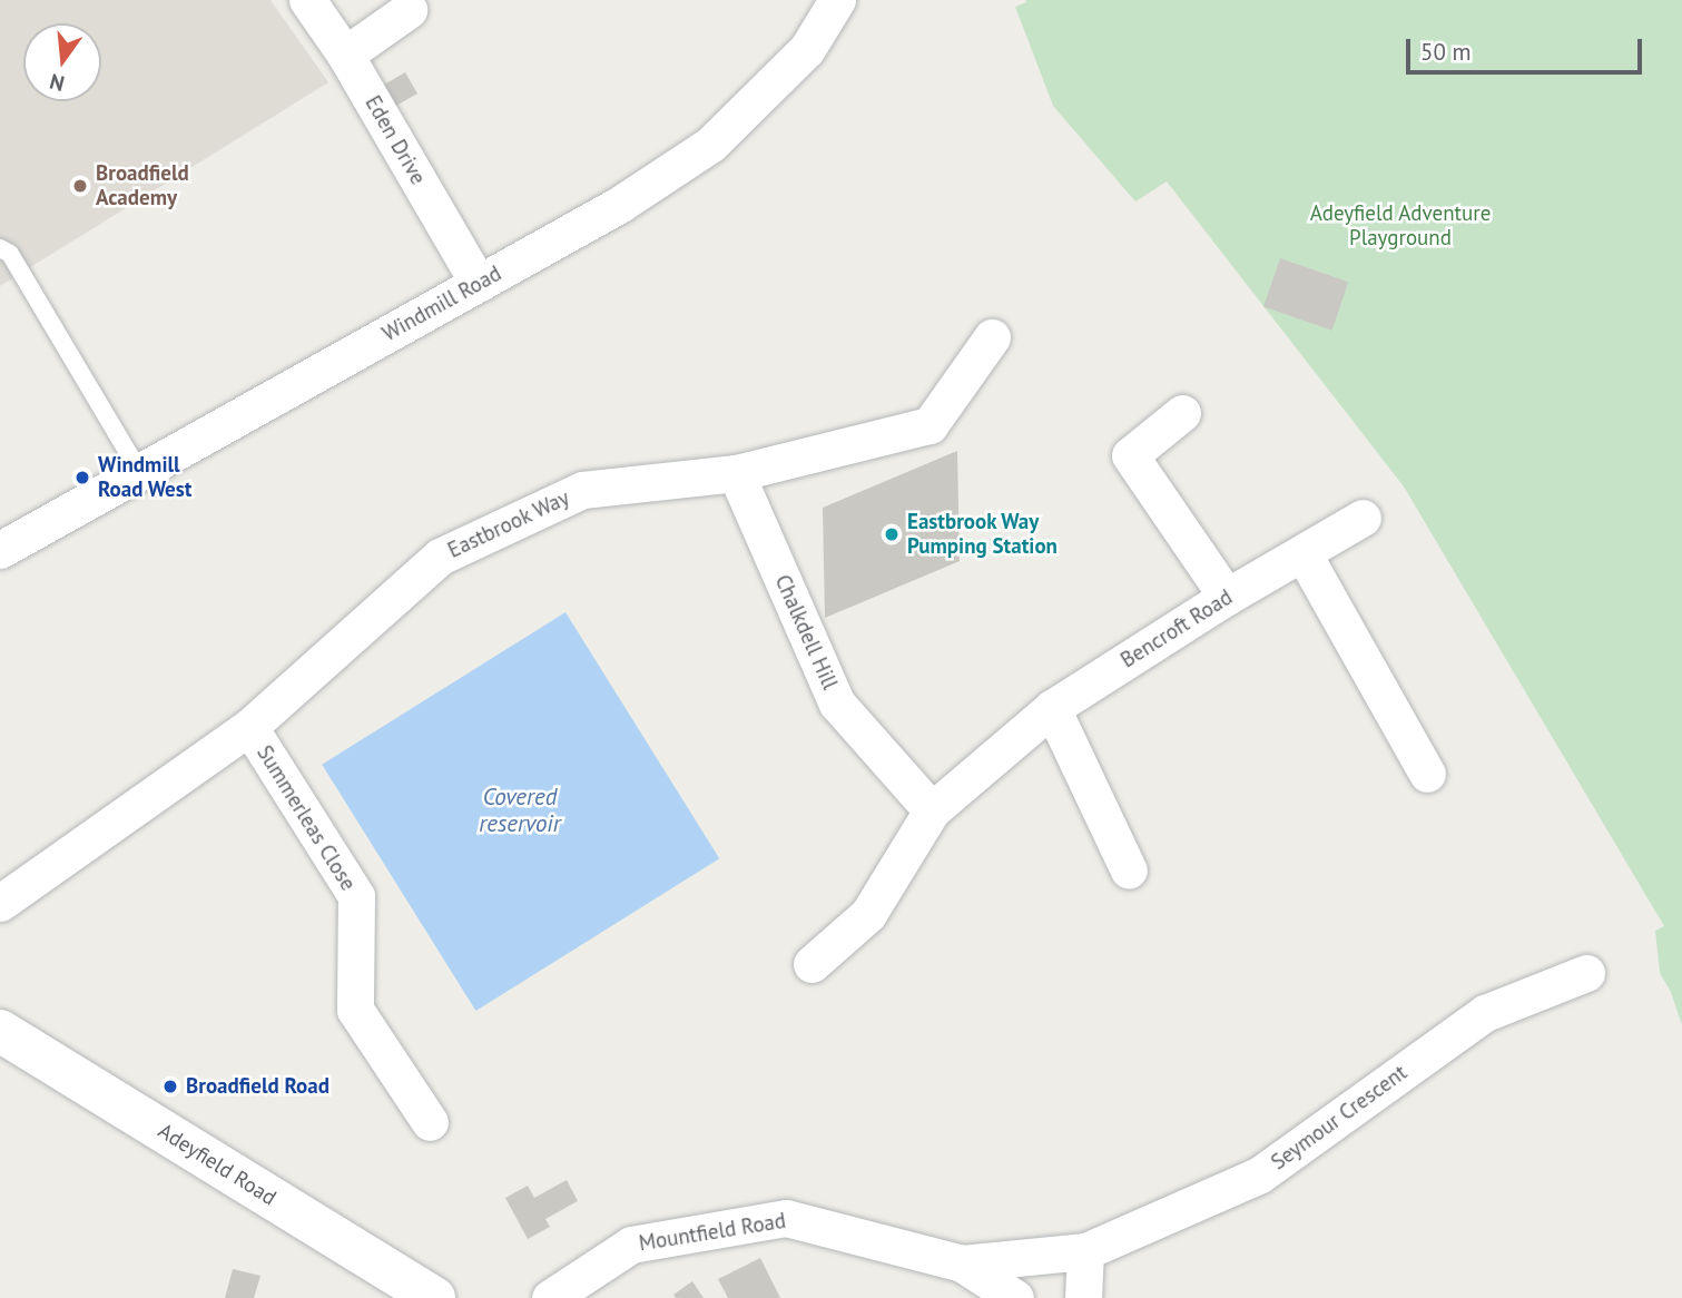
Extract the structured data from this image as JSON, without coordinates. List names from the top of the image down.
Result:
{
  "streets": {
    "street": [
      "Eden Drive",
      "Windmill Road",
      "Eastbrook Way",
      "Bencroft Road",
      "Chalkdell Hill",
      "Summerleas Close",
      "Seymour Crescent",
      "Adeyfield Road",
      "Mountfield Road"
    ]
  },
  "crossings": [
    ["Eden Drive", "Windmill Road"],
    ["Eastbrook Way", "Chalkdell Hill"],
    ["Eastbrook Way", "Summerleas Close"],
    ["Bencroft Road", "Chalkdell Hill"],
    ["Seymour Crescent", "Mountfield Road"]
  ],
  "water": ["Covered reservoir"],
  "parks": ["Adeyfield Adventure Playground"],
  "places": [
    "Broadfield Academy",
    "Windmill Road West",
    "Eastbrook Way Pumping Station",
    "Broadfield Road"
  ],
  "scale_bar": "50 m",
  "north": "bottom"
}
